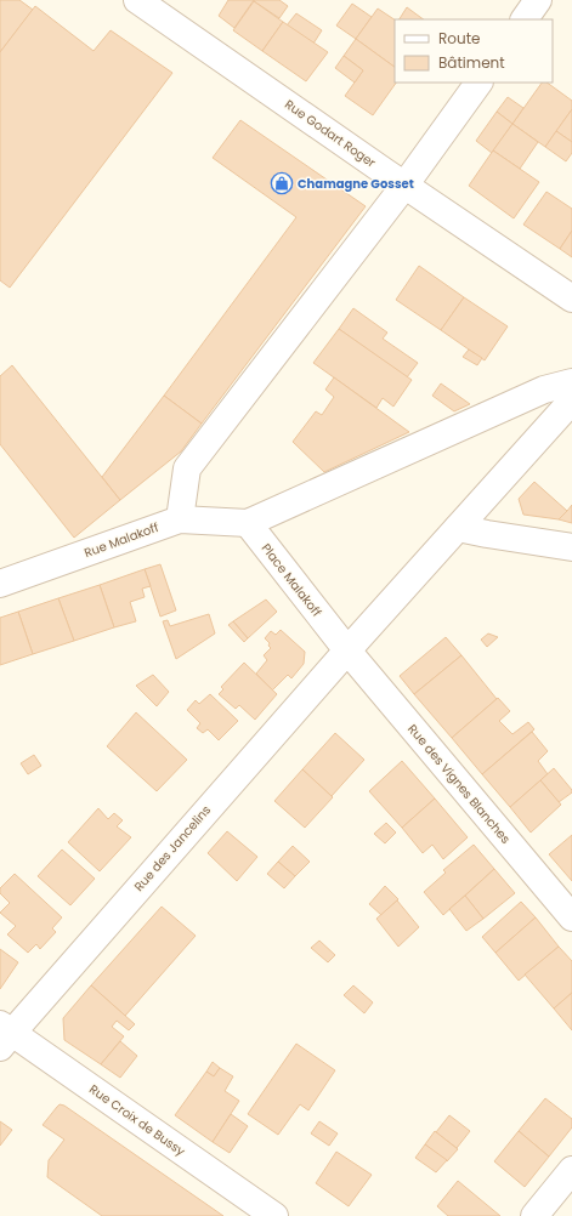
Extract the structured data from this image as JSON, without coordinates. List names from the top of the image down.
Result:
{
  "streets": {
    "street": [
      "Rue Godart Roger",
      "Rue Malakoff",
      "Place Malakoff",
      "Rue des Vignes Blanches",
      "Rue des Jancelins",
      "Rue Croix de Bussy"
    ]
  },
  "crossings": [
    ["Rue Malakoff", "Place Malakoff"],
    ["Place Malakoff", "Rue des Vignes Blanches"],
    ["Place Malakoff", "Rue des Jancelins"],
    ["Rue des Vignes Blanches", "Rue des Jancelins"],
    ["Rue des Jancelins", "Rue Croix de Bussy"]
  ],
  "places": {
    "shop": ["Chamagne Gosset"]
  },
  "legend": ["Route", "Bâtiment"]
}
